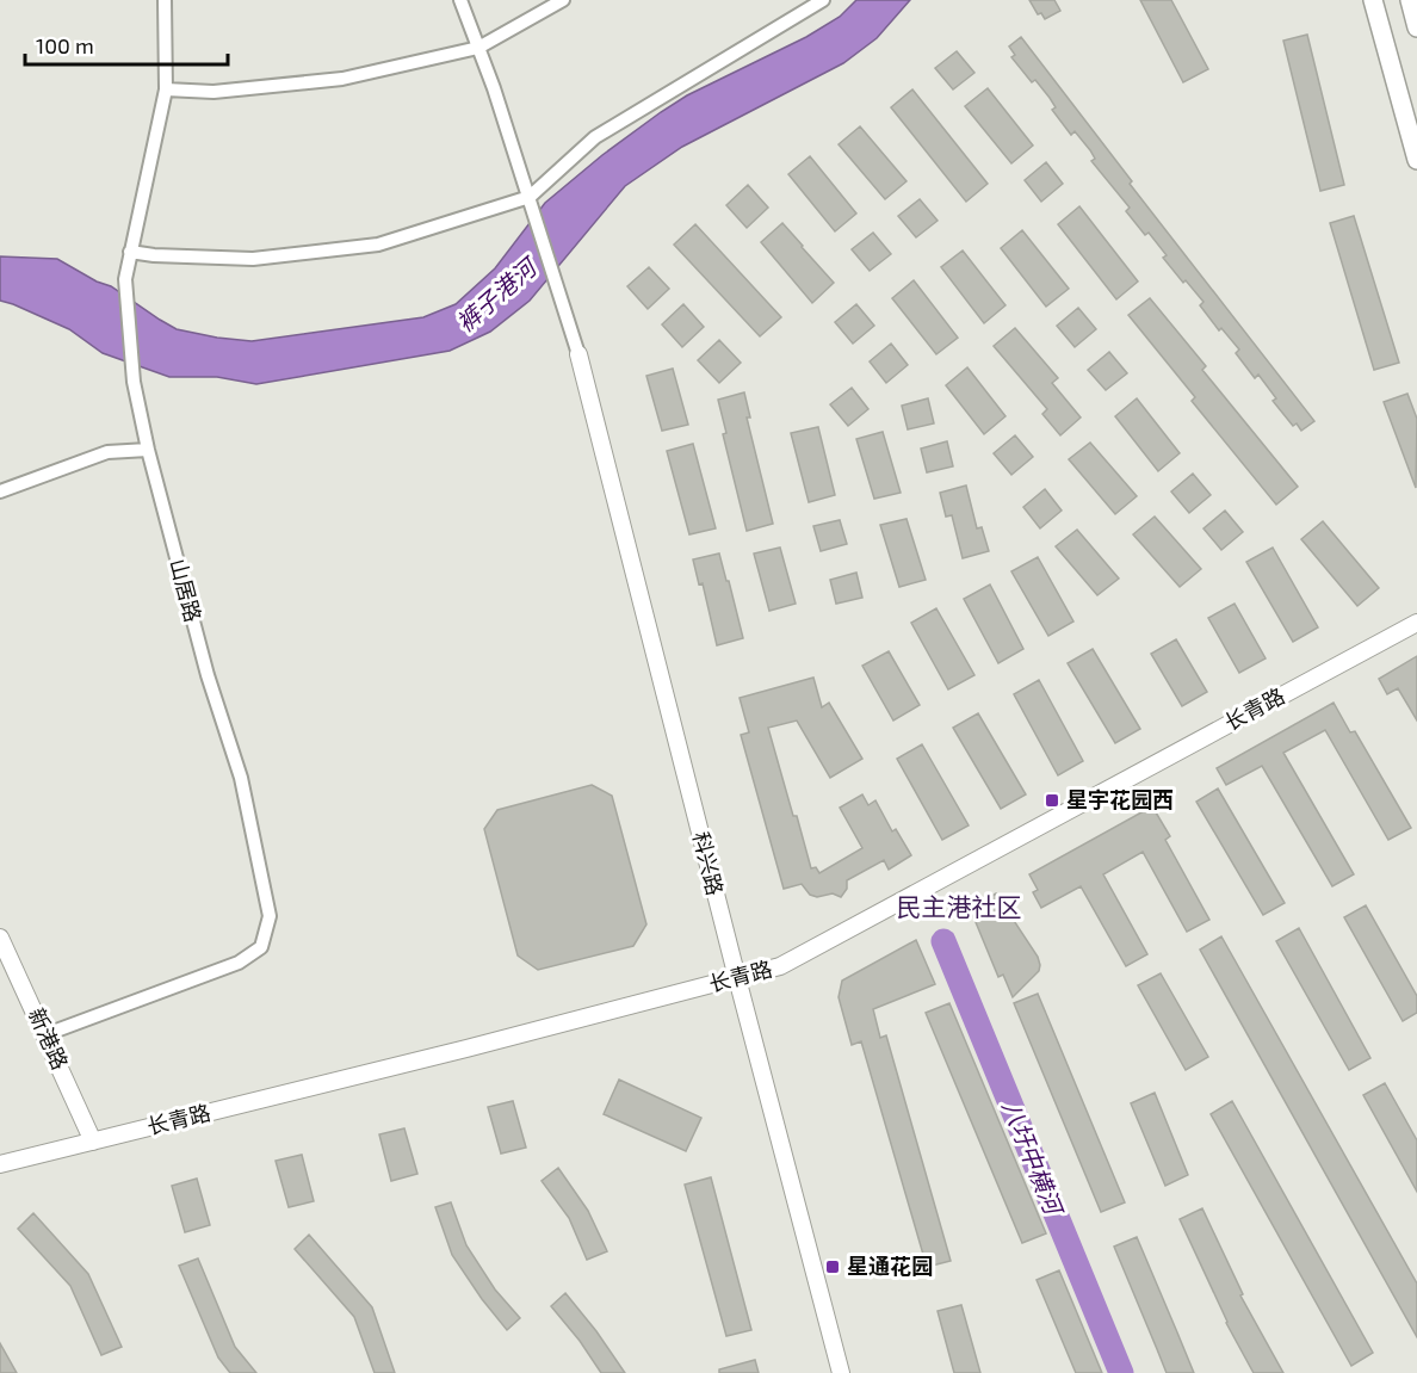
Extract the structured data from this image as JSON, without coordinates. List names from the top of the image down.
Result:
{
  "streets": {
    "street": [
      "山居路",
      "长青路",
      "科兴路",
      "新港路"
    ]
  },
  "crossings": [
    ["山居路", "新港路"],
    ["长青路", "科兴路"],
    ["长青路", "新港路"]
  ],
  "districts": ["民主港社区"],
  "water": ["裤子港河", "八圩中横河"],
  "places": {
    "transit": ["星宇花园西", "星通花园"]
  },
  "scale_bar": "100 m"
}
